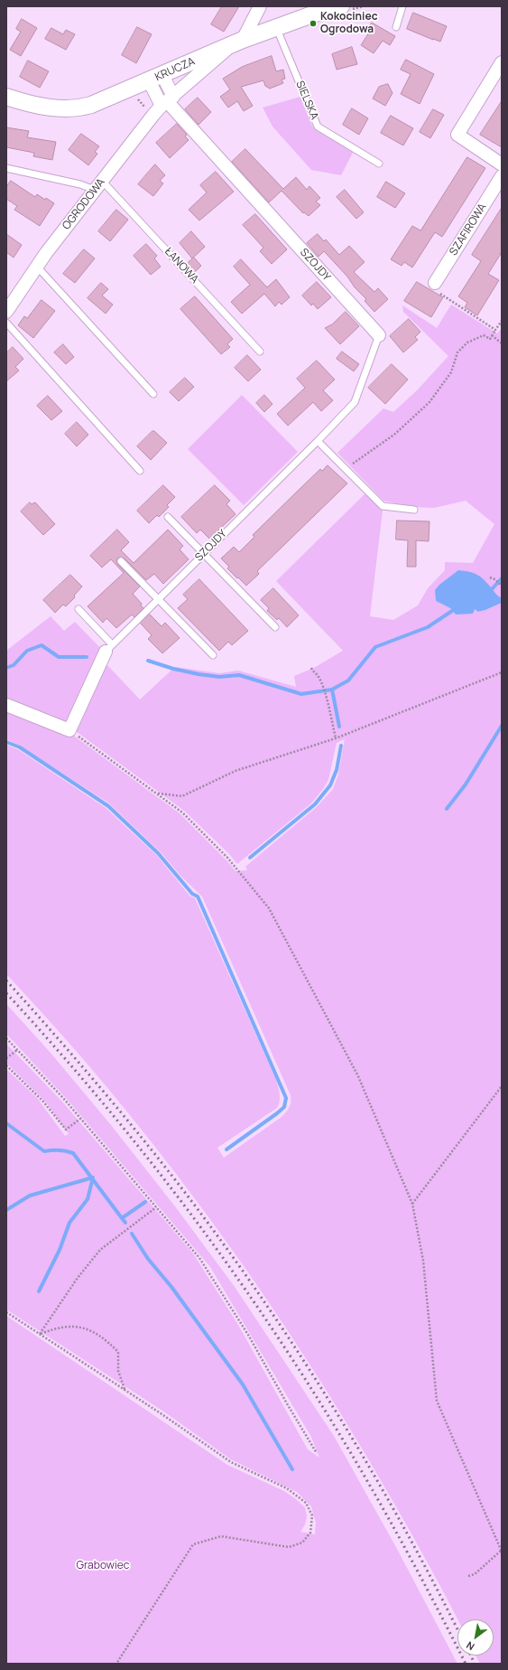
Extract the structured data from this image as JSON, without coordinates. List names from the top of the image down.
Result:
{
  "streets": {
    "street": [
      "KRUCZA",
      "OGRODOWA",
      "SZAFIROWA",
      "SZOJDY"
    ],
    "lane": ["SIELSKA", "ŁANOWA"]
  },
  "crossings": [
    ["KRUCZA", "SIELSKA"],
    ["KRUCZA", "OGRODOWA"],
    ["KRUCZA", "SZOJDY"],
    ["OGRODOWA", "SZOJDY"],
    ["OGRODOWA", "ŁANOWA"]
  ],
  "parks": ["Grabowiec"],
  "places": ["Kokociniec Ogrodowa"],
  "north": "bottom left"
}
